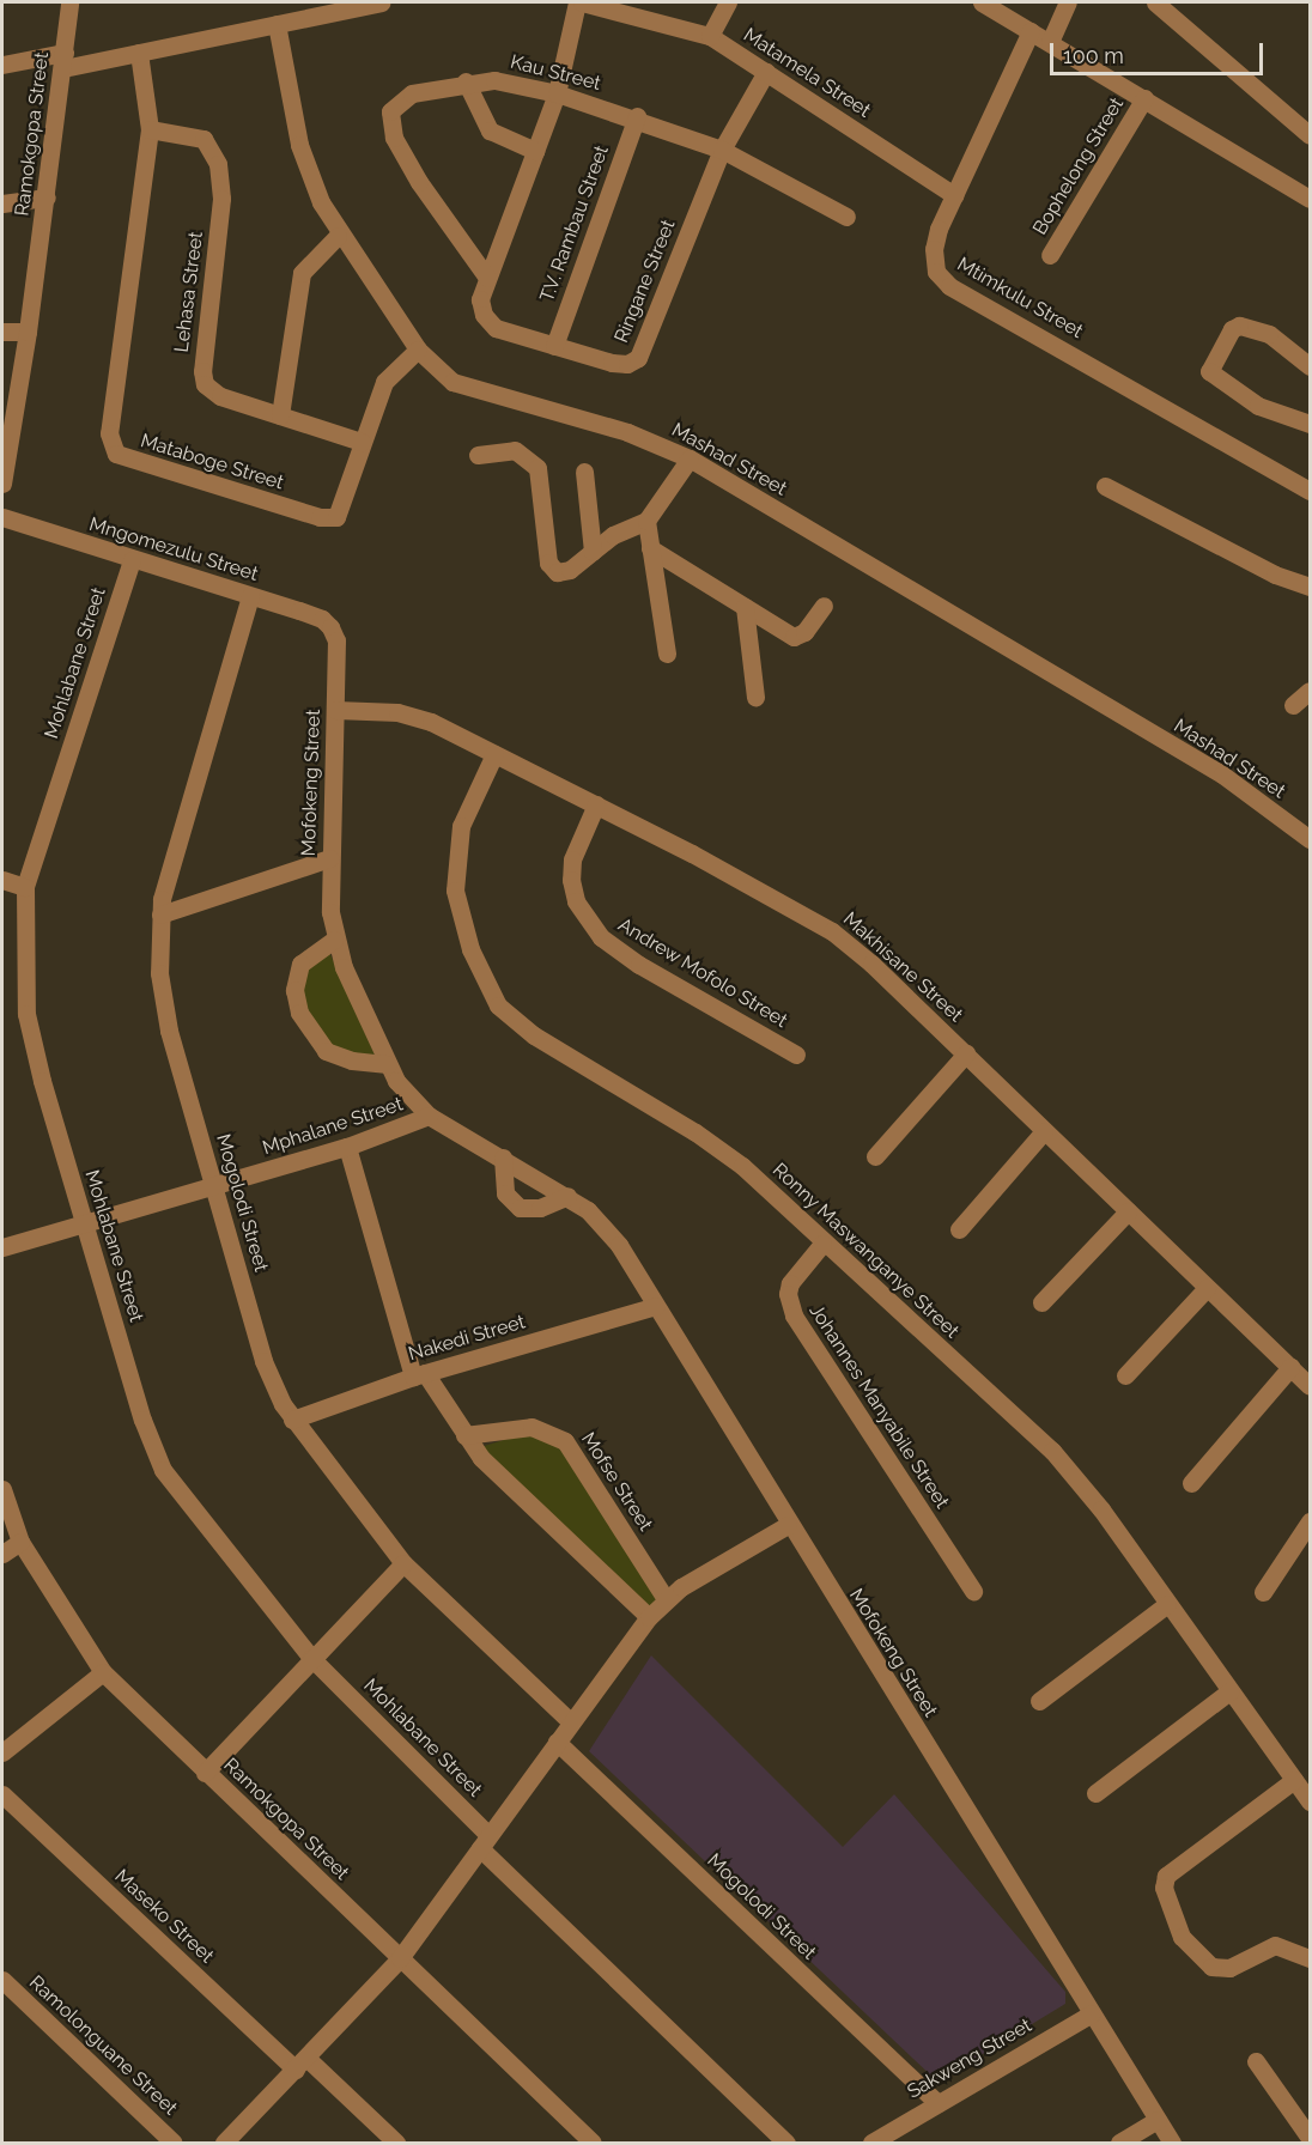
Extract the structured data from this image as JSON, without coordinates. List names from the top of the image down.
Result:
{
  "streets": {
    "street": [
      "Kau Street",
      "Matamela Street",
      "Ramokgopa Street",
      "Bophelong Street",
      "T.V. Rambau Street",
      "Ringane Street",
      "Lehasa Street",
      "Mtimkulu Street",
      "Mashad Street",
      "Mataboge Street",
      "Mngomezulu Street",
      "Mohlabane Street",
      "Mofokeng Street",
      "Makhisane Street",
      "Andrew Mofolo Street",
      "Mphalane Street",
      "Mogolodi Street",
      "Ronny Maswanganye Street",
      "Nakedi Street",
      "Johannes Manyabile Street",
      "Mofse Street",
      "Maseko Street",
      "Ramolonguane Street",
      "Sakweng Street"
    ]
  },
  "crossings": [
    ["Kau Street", "T.V. Rambau Street"],
    ["Kau Street", "Ringane Street"],
    ["Matamela Street", "Ringane Street"],
    ["Matamela Street", "Mtimkulu Street"],
    ["T.V. Rambau Street", "Ringane Street"],
    ["Lehasa Street", "Mataboge Street"],
    ["Mashad Street", "Mataboge Street"],
    ["Mngomezulu Street", "Mohlabane Street"],
    ["Mngomezulu Street", "Mofokeng Street"],
    ["Mngomezulu Street", "Mogolodi Street"],
    ["Mohlabane Street", "Mphalane Street"],
    ["Mofokeng Street", "Makhisane Street"],
    ["Mofokeng Street", "Mphalane Street"],
    ["Mofokeng Street", "Nakedi Street"],
    ["Mofokeng Street", "Sakweng Street"],
    ["Makhisane Street", "Andrew Mofolo Street"],
    ["Makhisane Street", "Ronny Maswanganye Street"],
    ["Mphalane Street", "Mogolodi Street"],
    ["Mogolodi Street", "Nakedi Street"],
    ["Mogolodi Street", "Sakweng Street"],
    ["Ronny Maswanganye Street", "Johannes Manyabile Street"]
  ],
  "scale_bar": "100 m"
}
